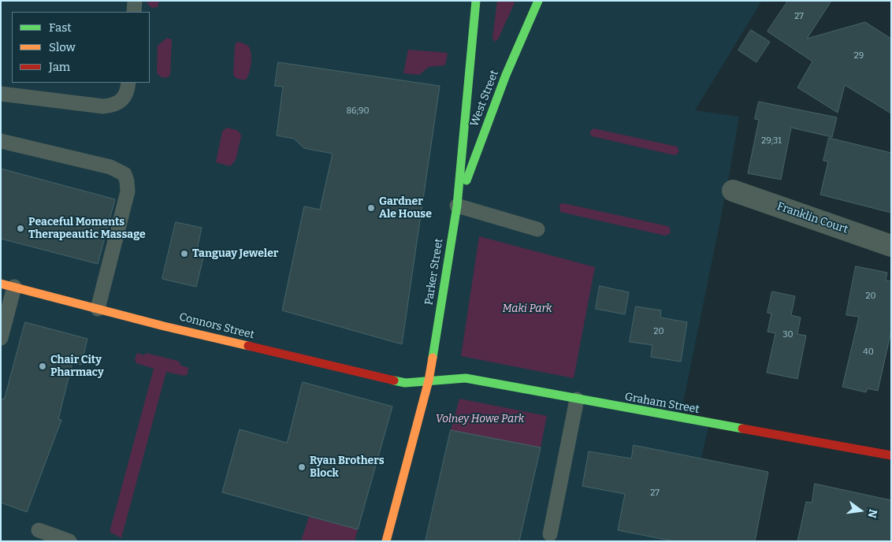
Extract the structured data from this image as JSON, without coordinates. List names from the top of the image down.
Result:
{
  "streets": {
    "street": [
      "West Street",
      "Franklin Court",
      "Parker Street",
      "Connors Street",
      "Graham Street"
    ]
  },
  "crossings": [
    ["West Street", "Parker Street"],
    ["Parker Street", "Connors Street"],
    ["Parker Street", "Graham Street"],
    ["Connors Street", "Graham Street"]
  ],
  "parks": ["Maki Park", "Volney Howe Park"],
  "places": [
    "Gardner Ale House",
    "Peaceful Moments Therapeautic Massage",
    "Tanguay Jeweler",
    "Chair City Pharmacy",
    "Ryan Brothers Block"
  ],
  "house_numbers": [
    "27",
    "29",
    "86;90",
    "29;31",
    "20",
    "20",
    "30",
    "40",
    "27"
  ],
  "legend": ["Fast", "Slow", "Jam"],
  "north": "right"
}
